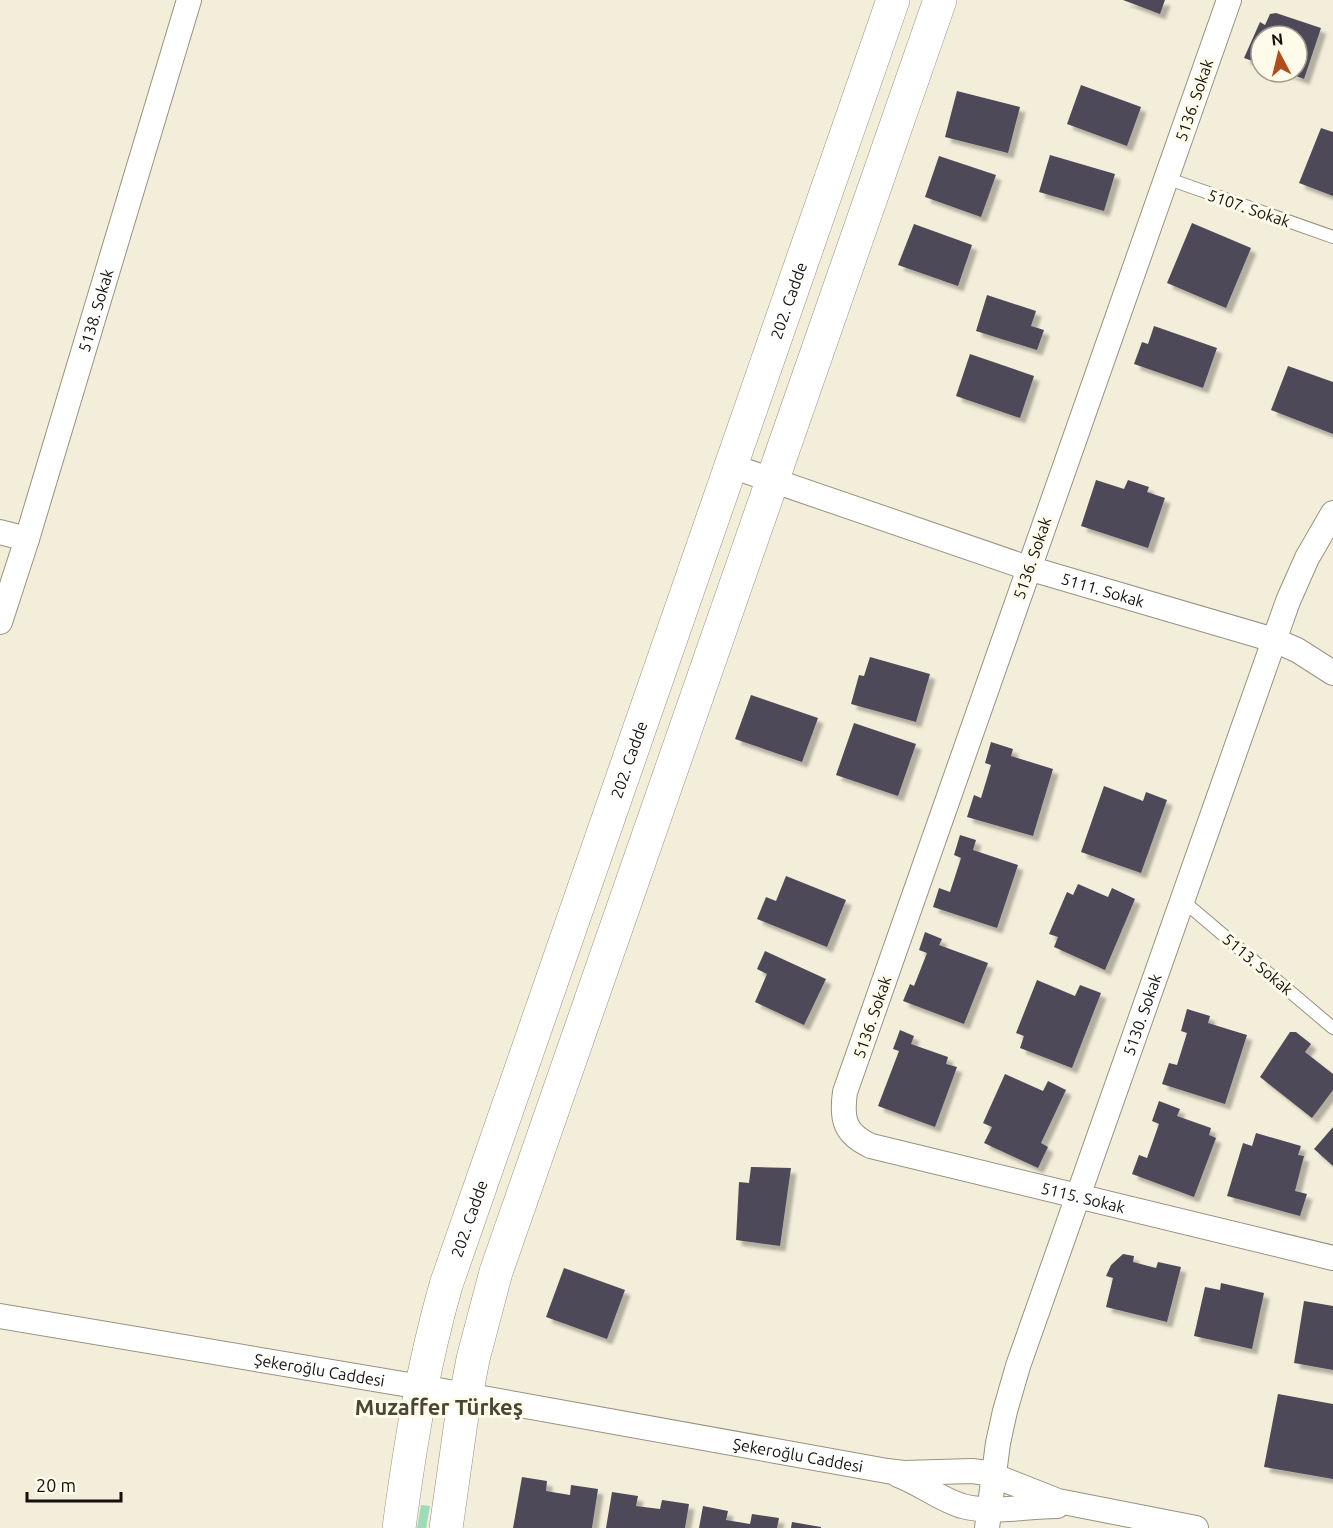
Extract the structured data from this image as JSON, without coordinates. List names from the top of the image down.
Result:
{
  "streets": {
    "main road": ["202. Cadde"],
    "street": [
      "5136. Sokak",
      "5138. Sokak",
      "5111. Sokak",
      "5130. Sokak",
      "5115. Sokak",
      "Şekeroğlu Caddesi"
    ],
    "lane": ["5107. Sokak", "5113. Sokak"]
  },
  "crossings": [
    ["5136. Sokak", "5107. Sokak"],
    ["5136. Sokak", "5111. Sokak"],
    ["5136. Sokak", "5115. Sokak"],
    ["202. Cadde", "5111. Sokak"],
    ["202. Cadde", "Şekeroğlu Caddesi"],
    ["5111. Sokak", "5130. Sokak"],
    ["5113. Sokak", "5130. Sokak"],
    ["5130. Sokak", "5115. Sokak"],
    ["5130. Sokak", "Şekeroğlu Caddesi"]
  ],
  "districts": ["Muzaffer Türkeş"],
  "scale_bar": "20 m",
  "north": "top"
}
